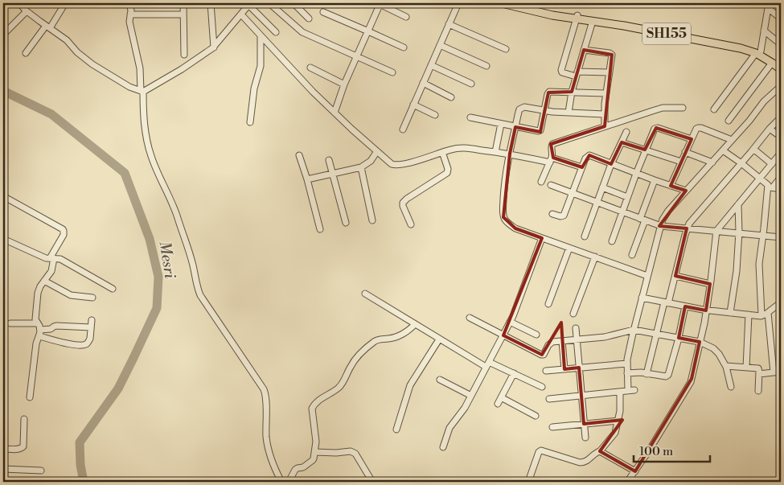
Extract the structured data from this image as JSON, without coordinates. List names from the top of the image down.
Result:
{
  "streets": {
    "main road": ["SH155"]
  },
  "water": ["Mesri"],
  "scale_bar": "100 m"
}
